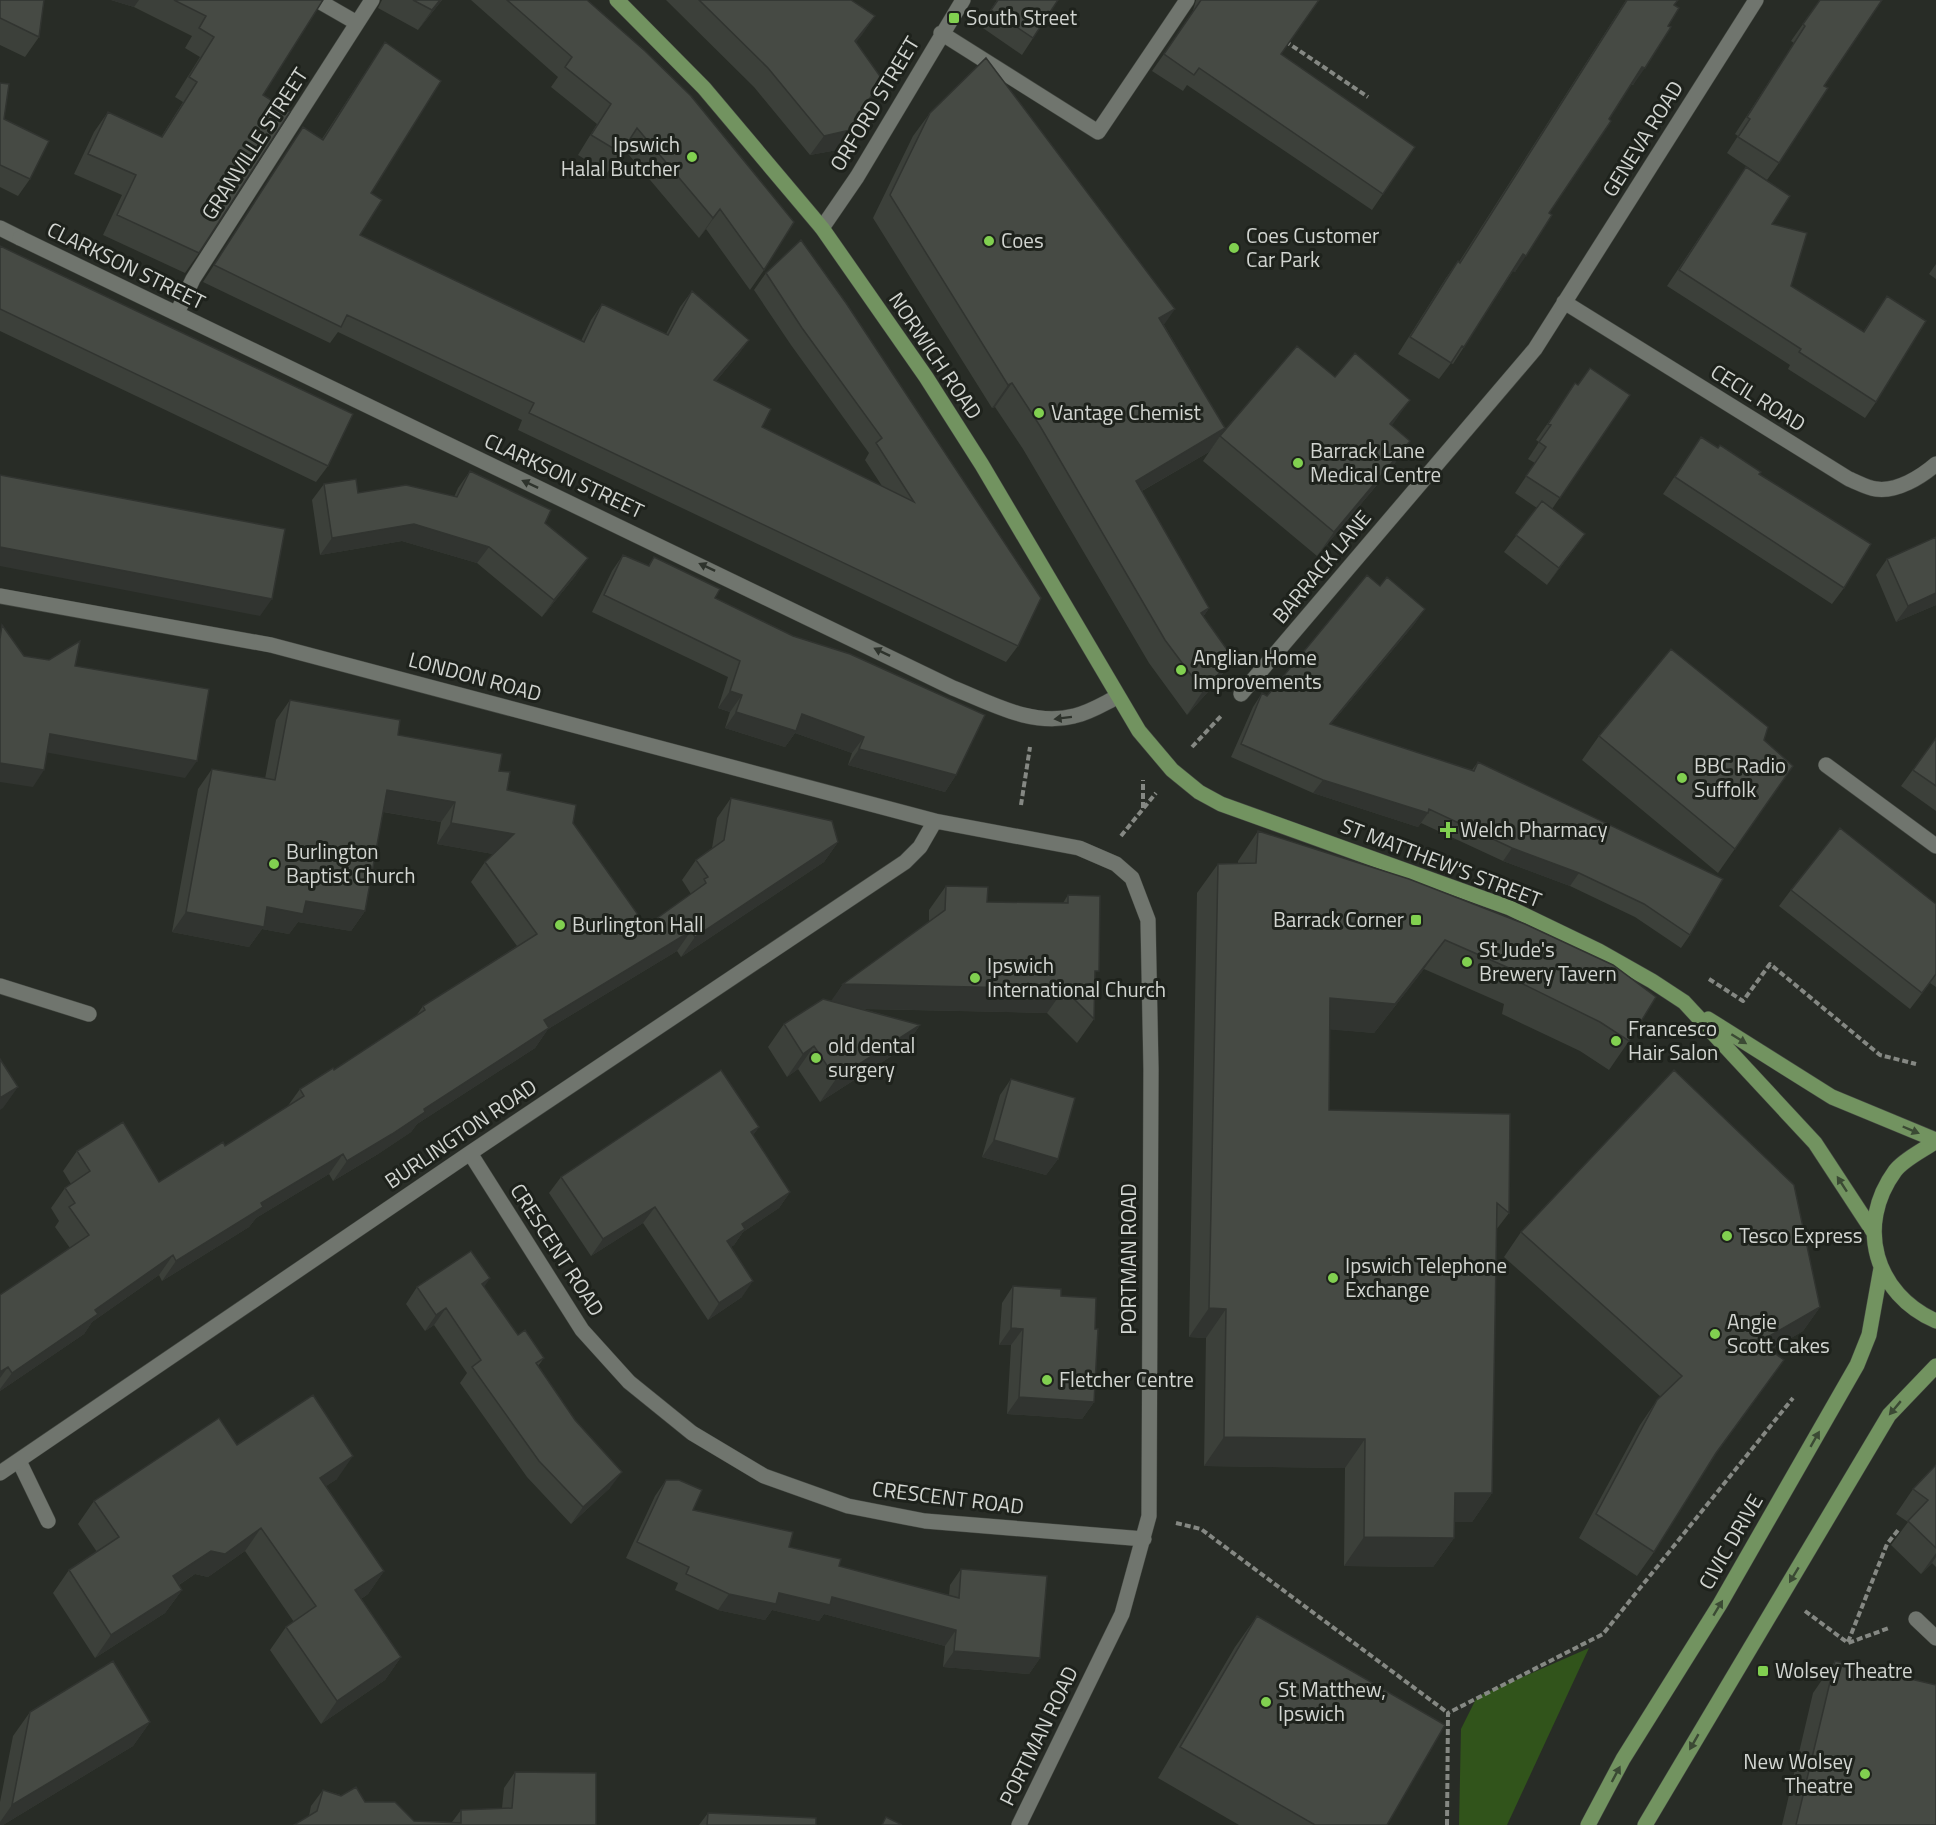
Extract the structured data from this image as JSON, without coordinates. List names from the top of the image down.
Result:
{
  "streets": {
    "main road": ["NORWICH ROAD", "ST MATTHEW'S STREET", "CIVIC DRIVE"],
    "street": [
      "ORFORD STREET",
      "GENEVA ROAD",
      "GRANVILLE STREET",
      "CLARKSON STREET",
      "CECIL ROAD",
      "BARRACK LANE",
      "LONDON ROAD",
      "BURLINGTON ROAD",
      "CRESCENT ROAD",
      "PORTMAN ROAD"
    ]
  },
  "crossings": [
    ["ORFORD STREET", "NORWICH ROAD"],
    ["GENEVA ROAD", "CECIL ROAD"],
    ["GENEVA ROAD", "BARRACK LANE"],
    ["GRANVILLE STREET", "CLARKSON STREET"],
    ["CLARKSON STREET", "NORWICH ROAD"],
    ["NORWICH ROAD", "ST MATTHEW'S STREET"],
    ["CECIL ROAD", "BARRACK LANE"],
    ["LONDON ROAD", "BURLINGTON ROAD"],
    ["LONDON ROAD", "PORTMAN ROAD"],
    ["BURLINGTON ROAD", "CRESCENT ROAD"],
    ["BURLINGTON ROAD", "PORTMAN ROAD"],
    ["CRESCENT ROAD", "PORTMAN ROAD"]
  ],
  "one_way": ["CLARKSON STREET"],
  "places": {
    "transit": ["South Street", "Barrack Corner", "Wolsey Theatre"],
    "other": [
      "Ipswich Halal Butcher",
      "Coes",
      "Coes Customer Car Park",
      "Vantage Chemist",
      "Barrack Lane Medical Centre",
      "Anglian Home Improvements",
      "BBC Radio Suffolk",
      "Burlington Baptist Church",
      "Burlington Hall",
      "St Jude's Brewery Tavern",
      "Ipswich International Church",
      "Francesco Hair Salon",
      "old dental surgery",
      "Tesco Express",
      "Ipswich Telephone Exchange",
      "Angie Scott Cakes",
      "Fletcher Centre",
      "St Matthew, Ipswich",
      "New Wolsey Theatre"
    ],
    "health": ["Welch Pharmacy"]
  }
}
